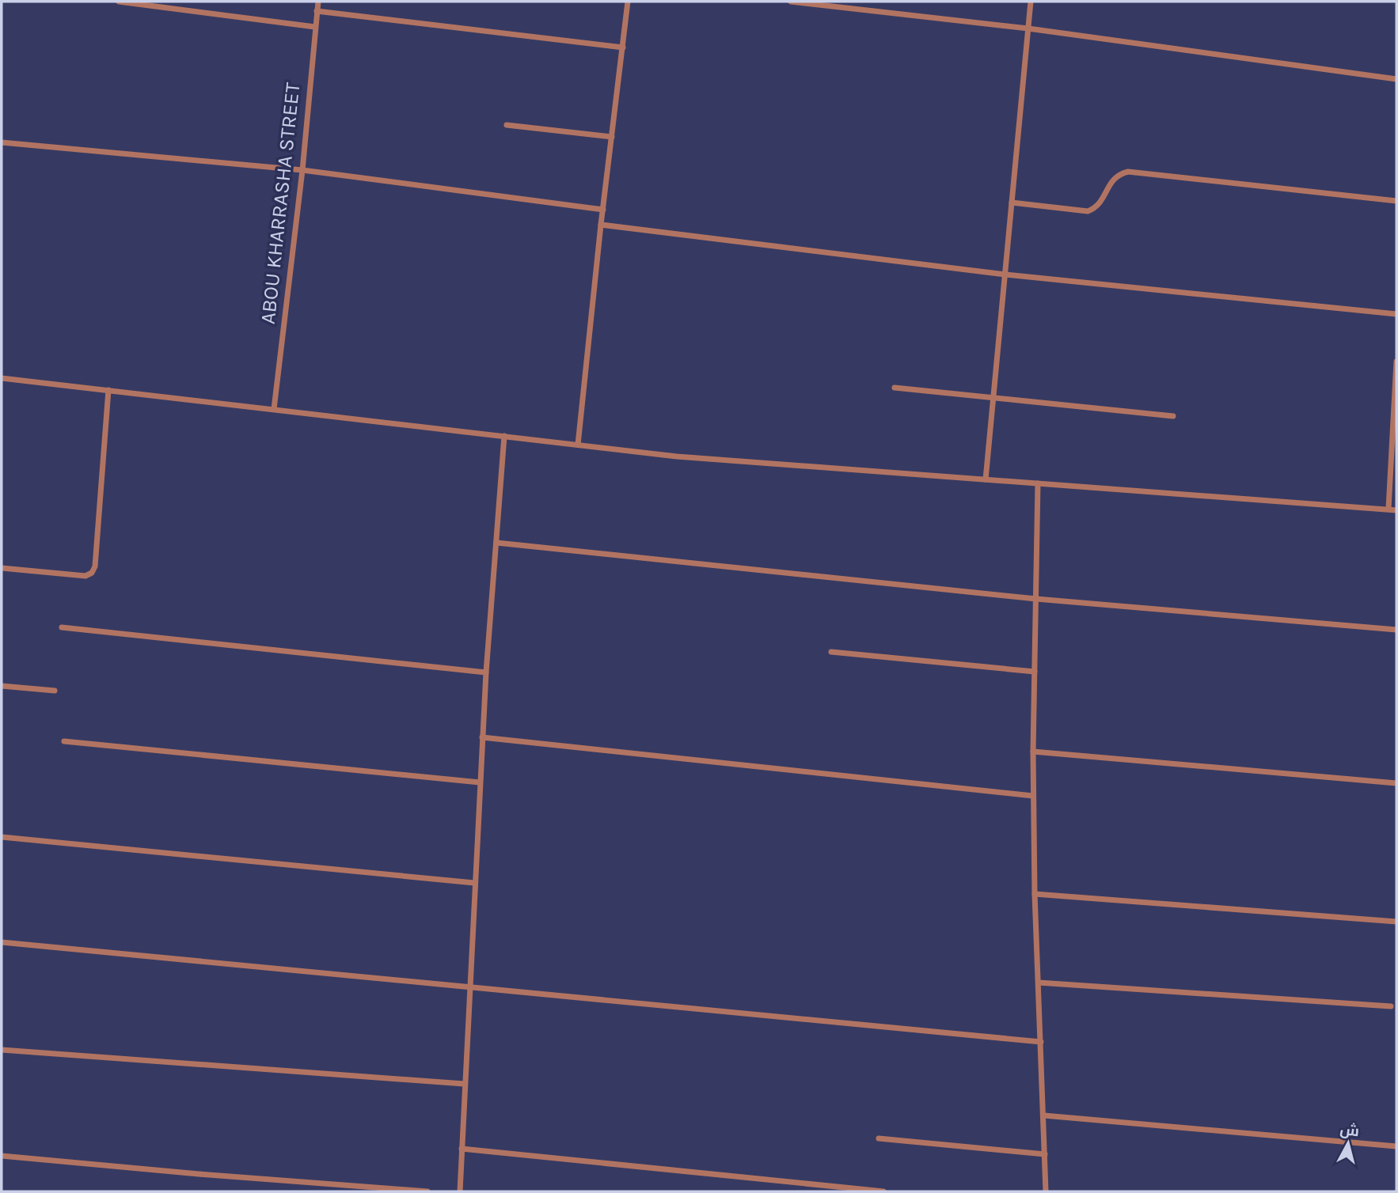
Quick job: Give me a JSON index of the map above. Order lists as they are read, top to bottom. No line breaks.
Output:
{"streets":{"street":["ABOU KHARRASHA STREET"]},"north":"top"}
